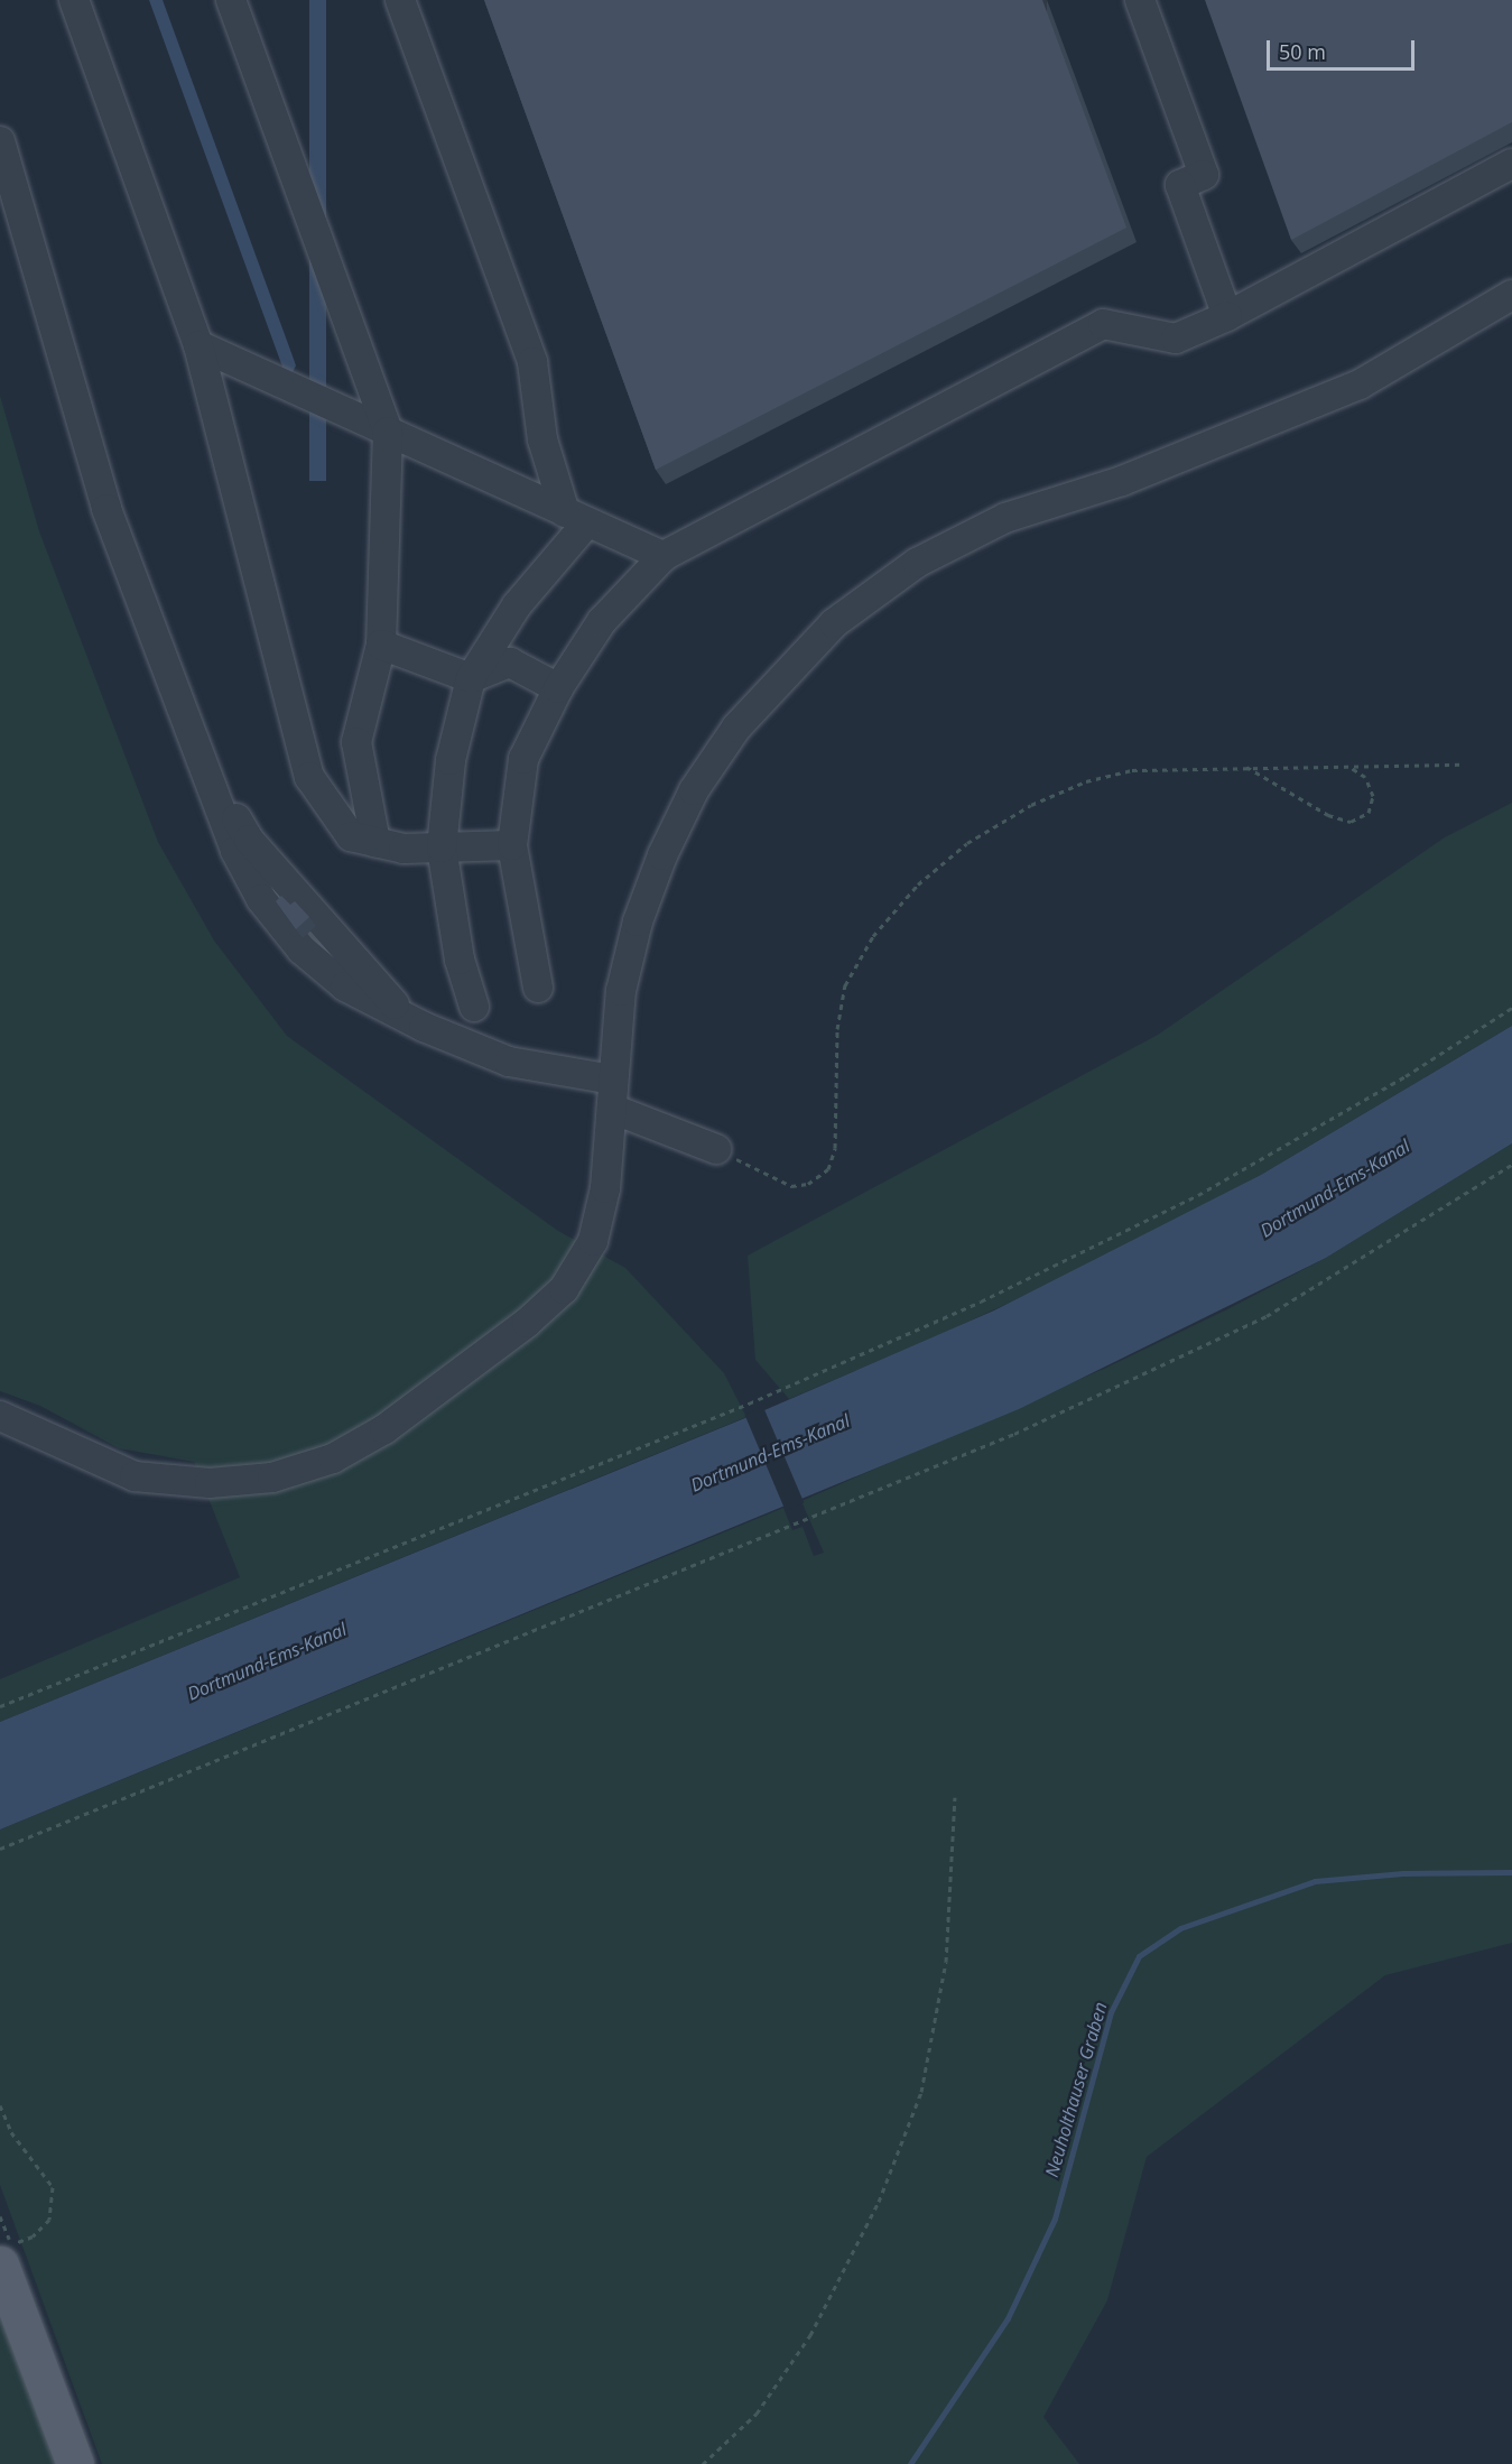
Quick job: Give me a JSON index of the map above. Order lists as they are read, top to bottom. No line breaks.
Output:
{"water":["Dortmund-Ems-Kanal","Neuholthauser Graben"],"scale_bar":"50 m"}
